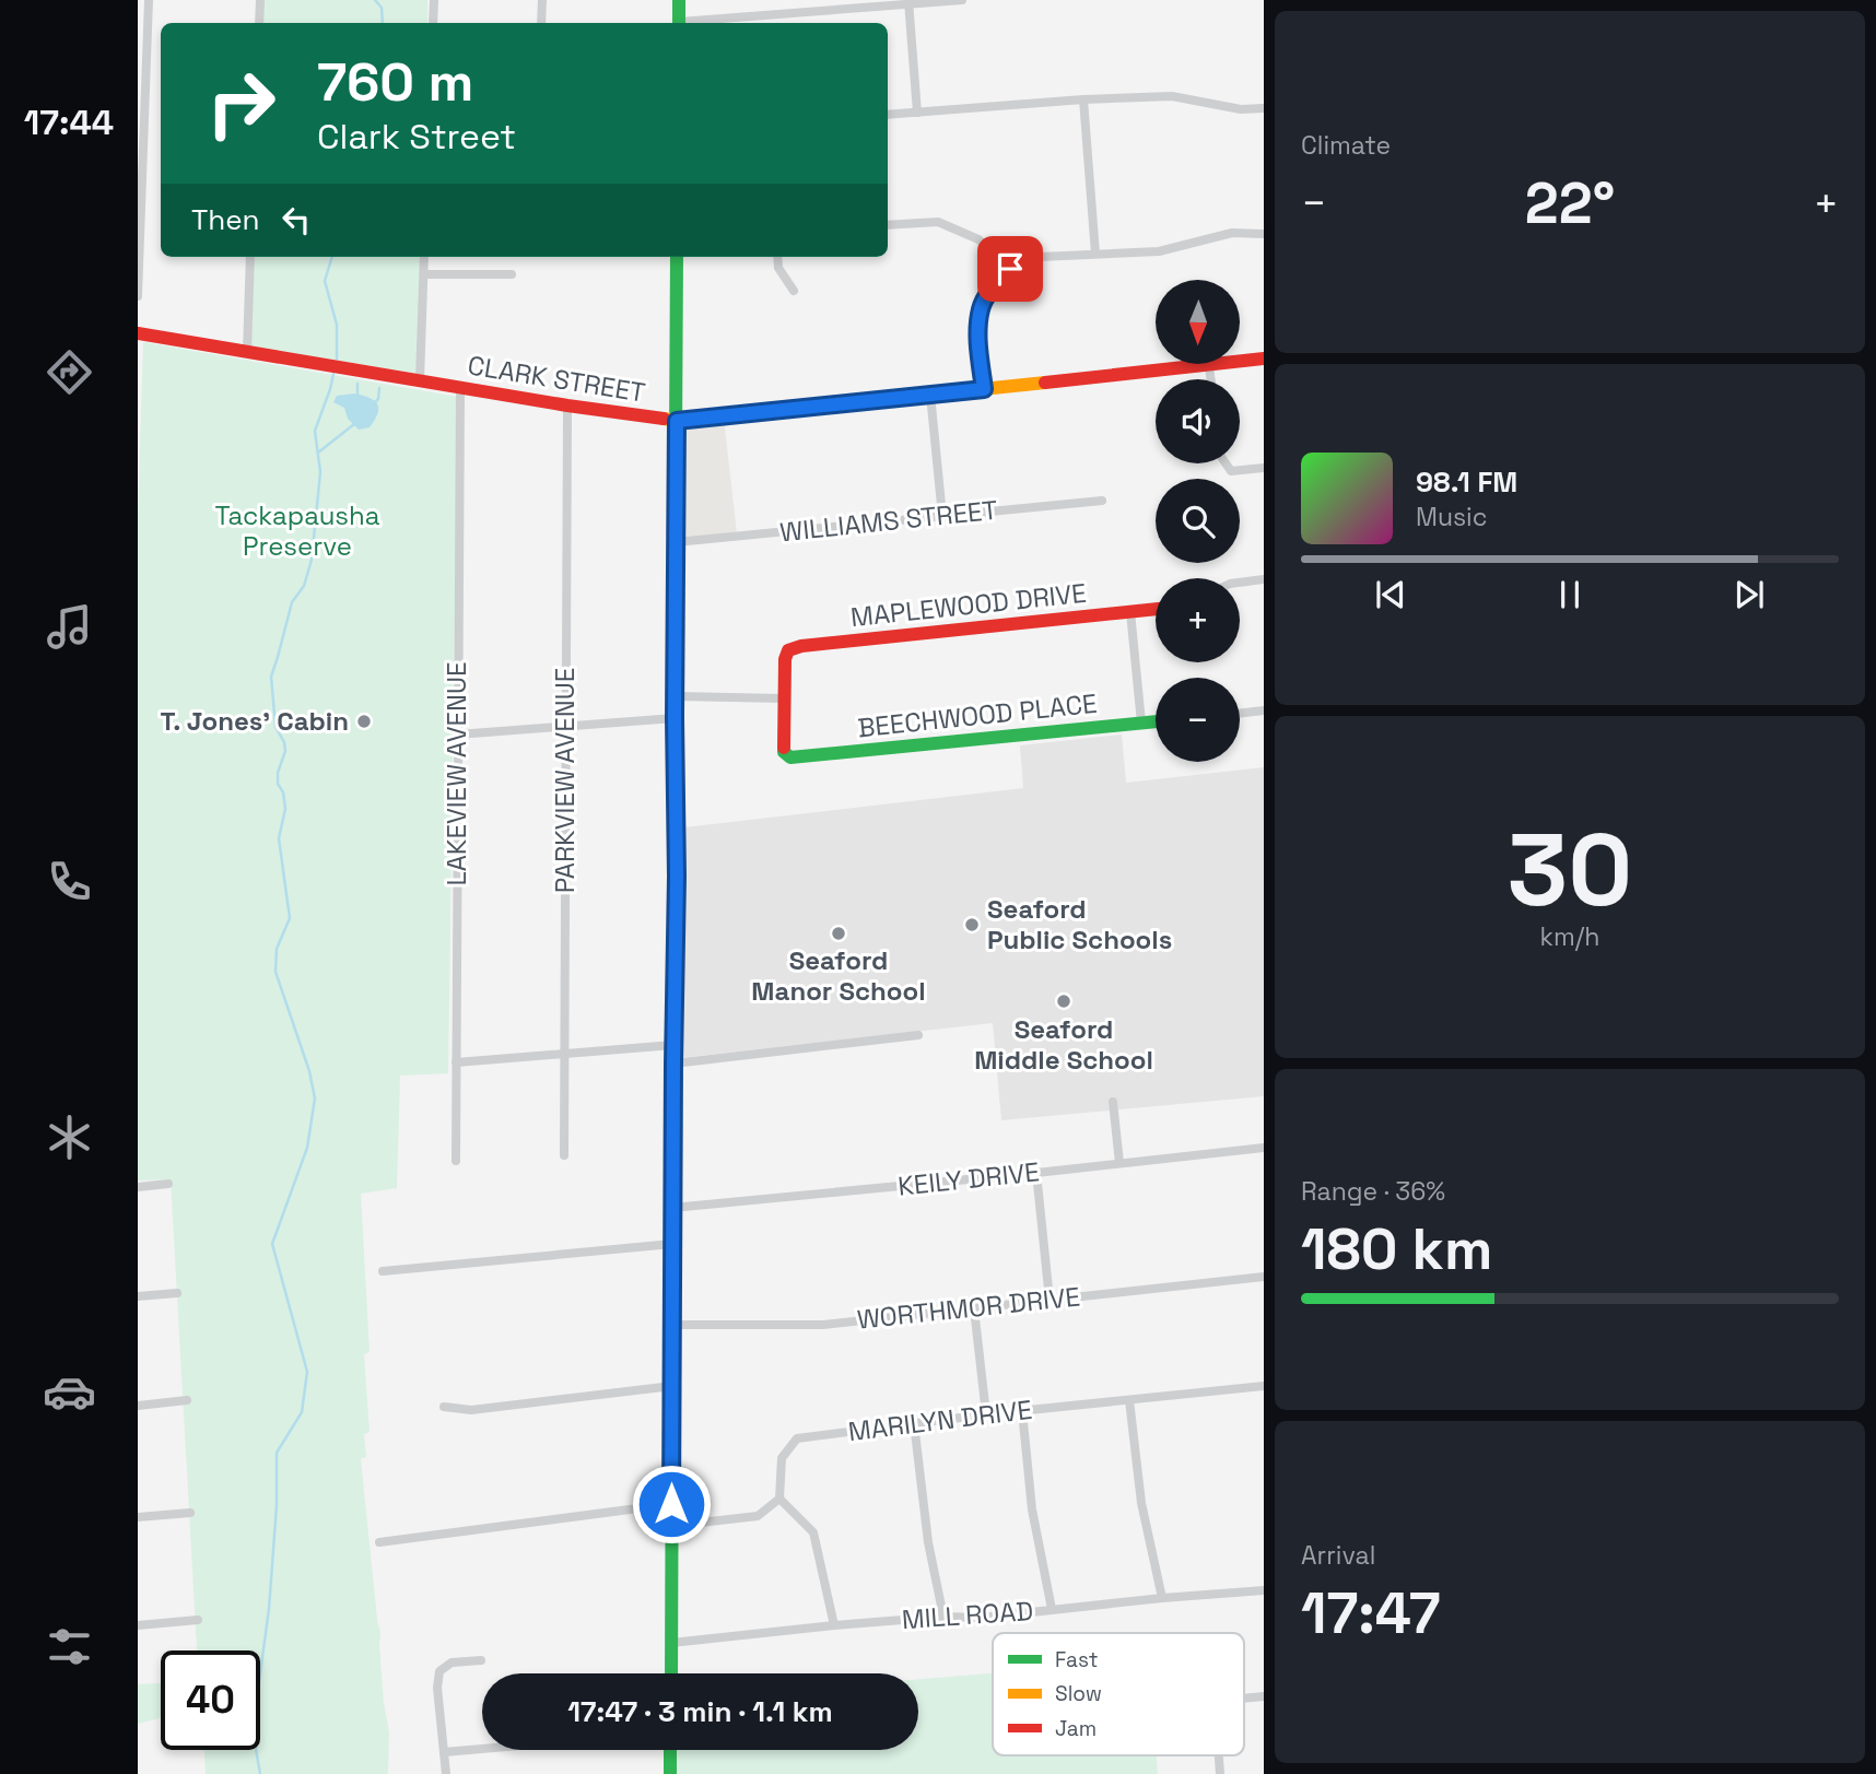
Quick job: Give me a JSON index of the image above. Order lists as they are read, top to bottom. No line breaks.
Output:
{"streets":{"street":["CLARK STREET","WILLIAMS STREET","MAPLEWOOD DRIVE","BEECHWOOD PLACE","LAKEVIEW AVENUE","PARKVIEW AVENUE","KEILY DRIVE","WORTHMOR DRIVE","MARILYN DRIVE","MILL ROAD"]},"crossings":[["CLARK STREET","LAKEVIEW AVENUE"],["CLARK STREET","PARKVIEW AVENUE"],["MAPLEWOOD DRIVE","BEECHWOOD PLACE"]],"parks":["Tackapausha Preserve"],"places":["T. Jones' Cabin","Seaford Public Schools","Seaford Manor School","Seaford Middle School"],"legend":["Fast","Slow","Jam"],"north":"bottom","page":{"tabs":"17:44","tile":["Climate",["30","km/h"],["Range · 36%","180 km"],["Arrival","17:47"]],"turn":["760 m","Clark Street"],"heat":["−","22°","+"],"then":"Then","map_buttons":["+","−"],"song":["98.1 FM","Music"],"limit":"40","trip":"17:47 · 3 min · 1.1 km"}}
